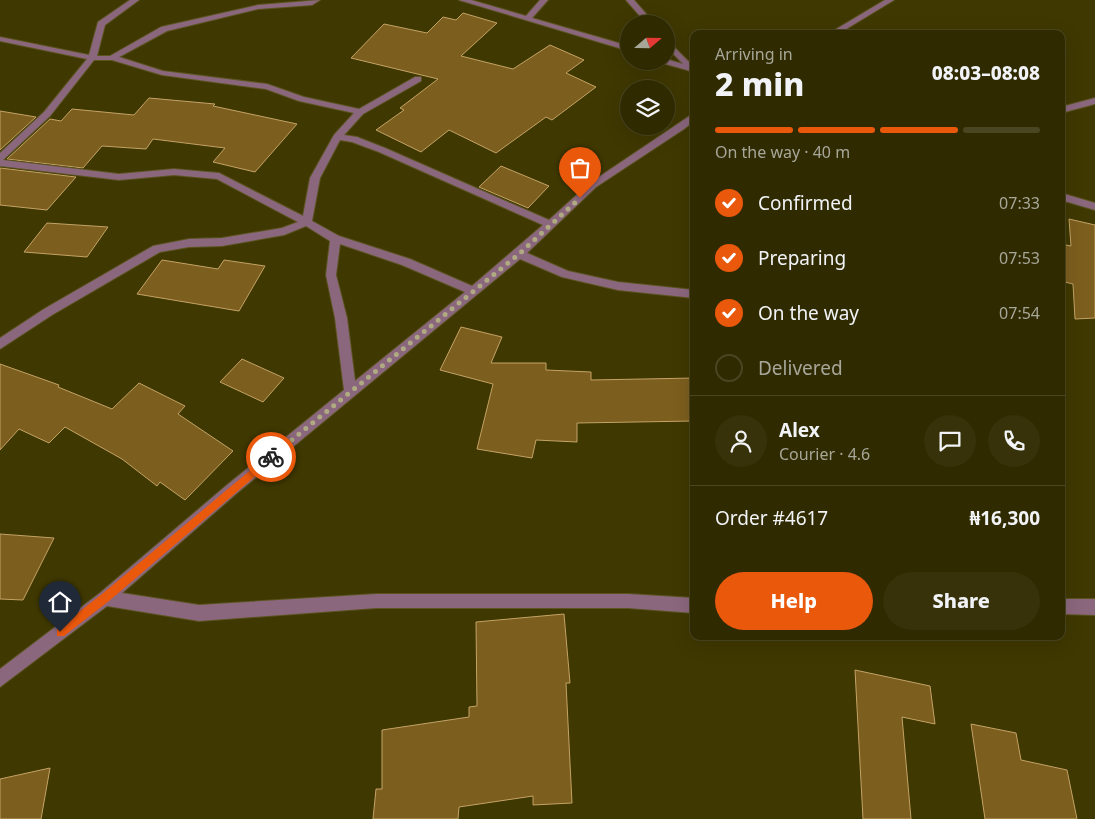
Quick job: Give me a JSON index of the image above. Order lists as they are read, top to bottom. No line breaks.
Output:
{"north":"right","page":{"heading":["2 min","Arriving in","08:03–08:08"],"panel":["Alex","Courier · 4.6","Order #4617","₦16,300"],"bar":"On the way · 40 m","list":[["Confirmed","07:33"],["Preparing","07:53"],["On the way","07:54"],"Delivered"],"buttons":["Help","Share"]}}
